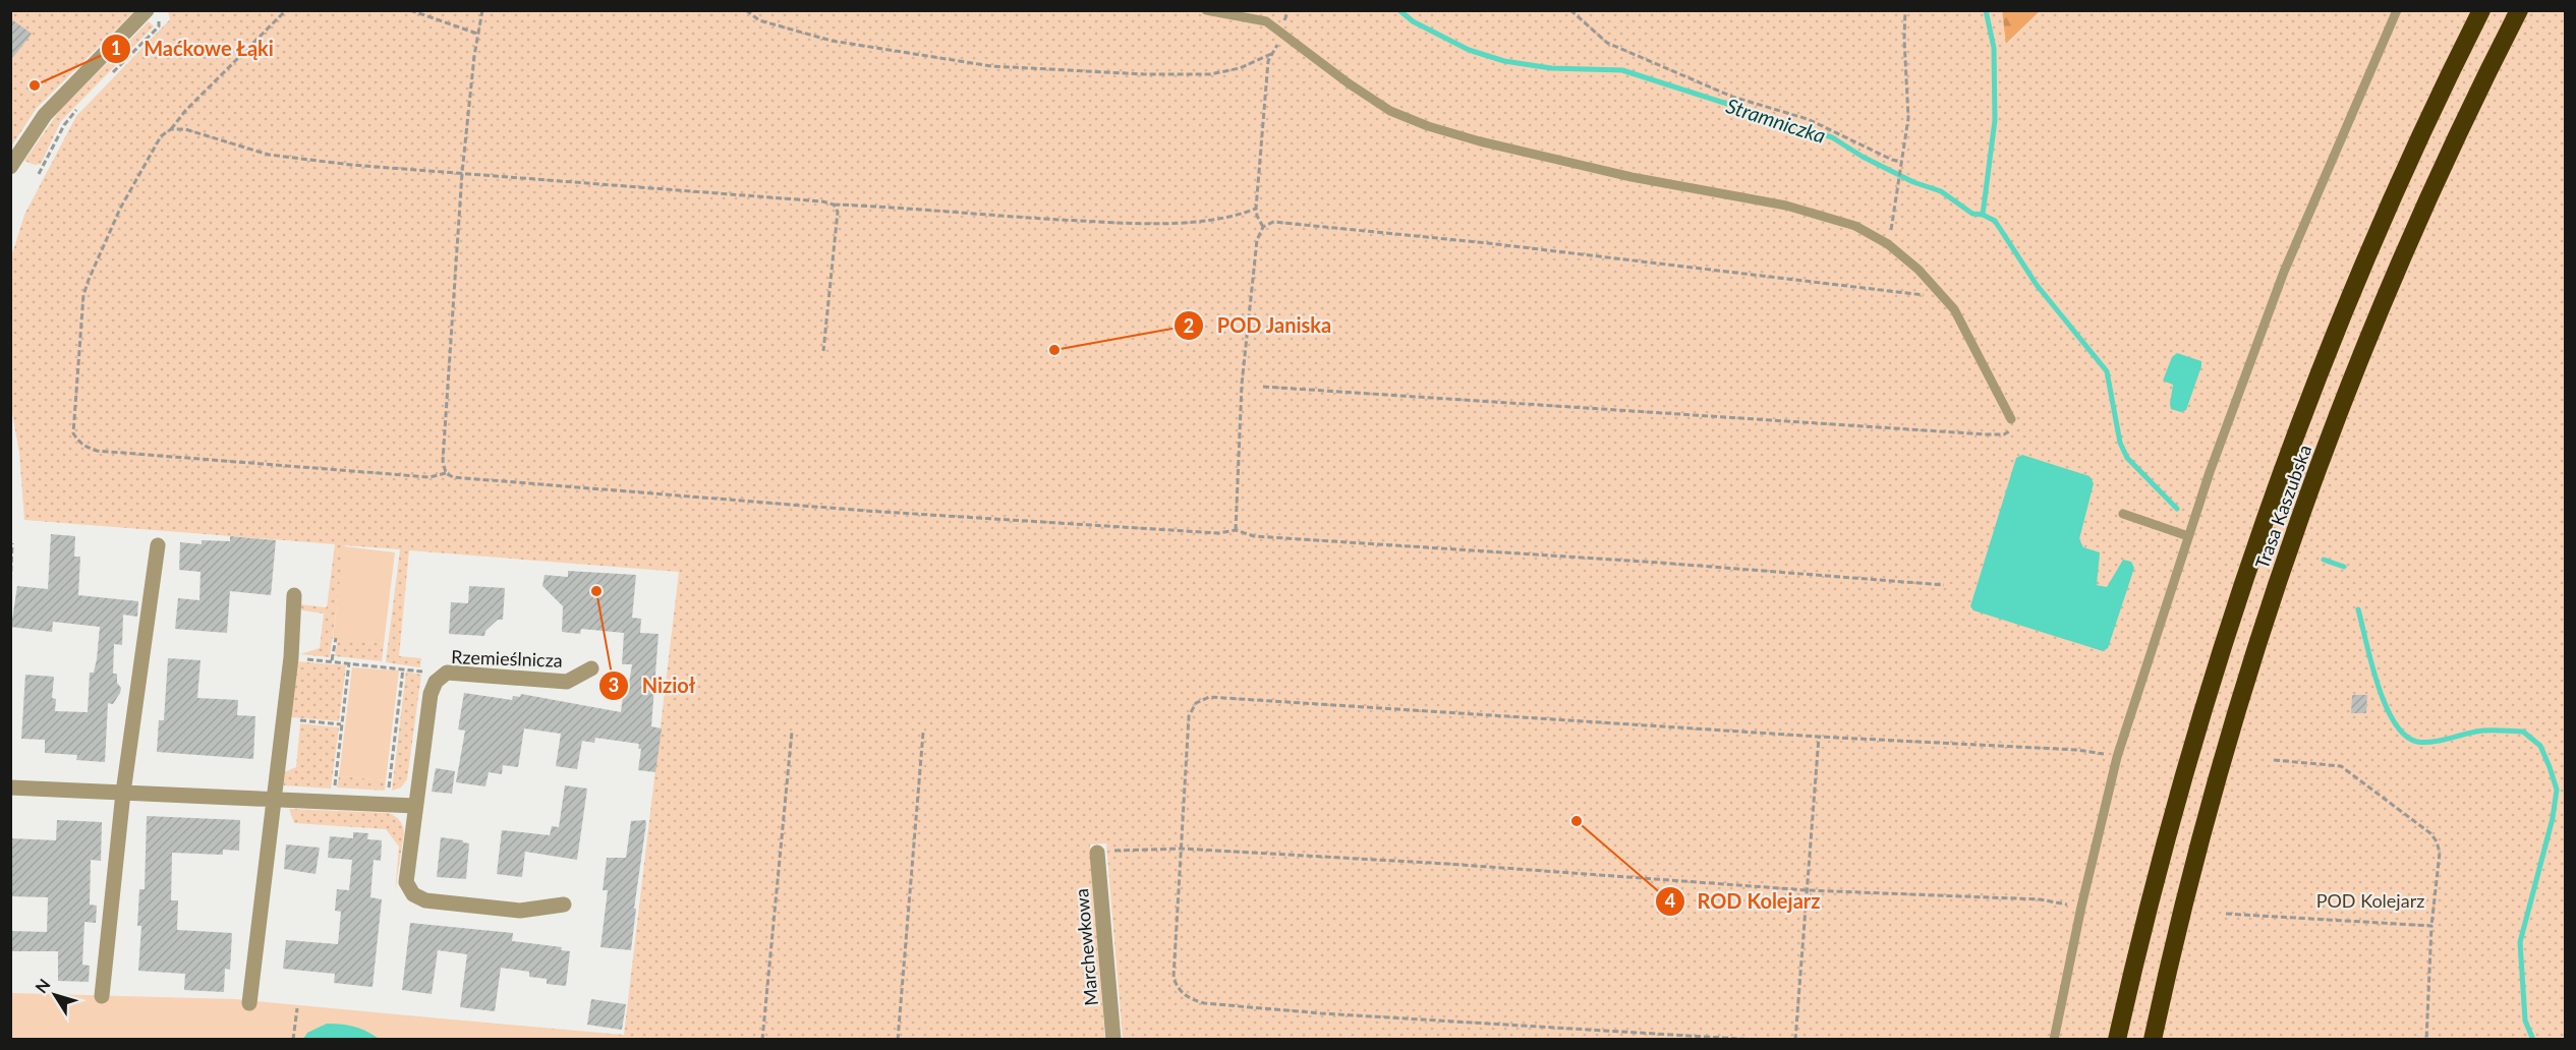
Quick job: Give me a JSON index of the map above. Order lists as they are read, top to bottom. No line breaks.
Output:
{"streets":{"highway":["Trasa Kaszubska"],"street":["Rzemieślnicza","Marchewkowa"]},"water":["Stramniczka"],"parks":["POD Kolejarz"],"places":["Maćkowe Łąki","POD Janiska","Nizioł","ROD Kolejarz"],"north":"top left"}
